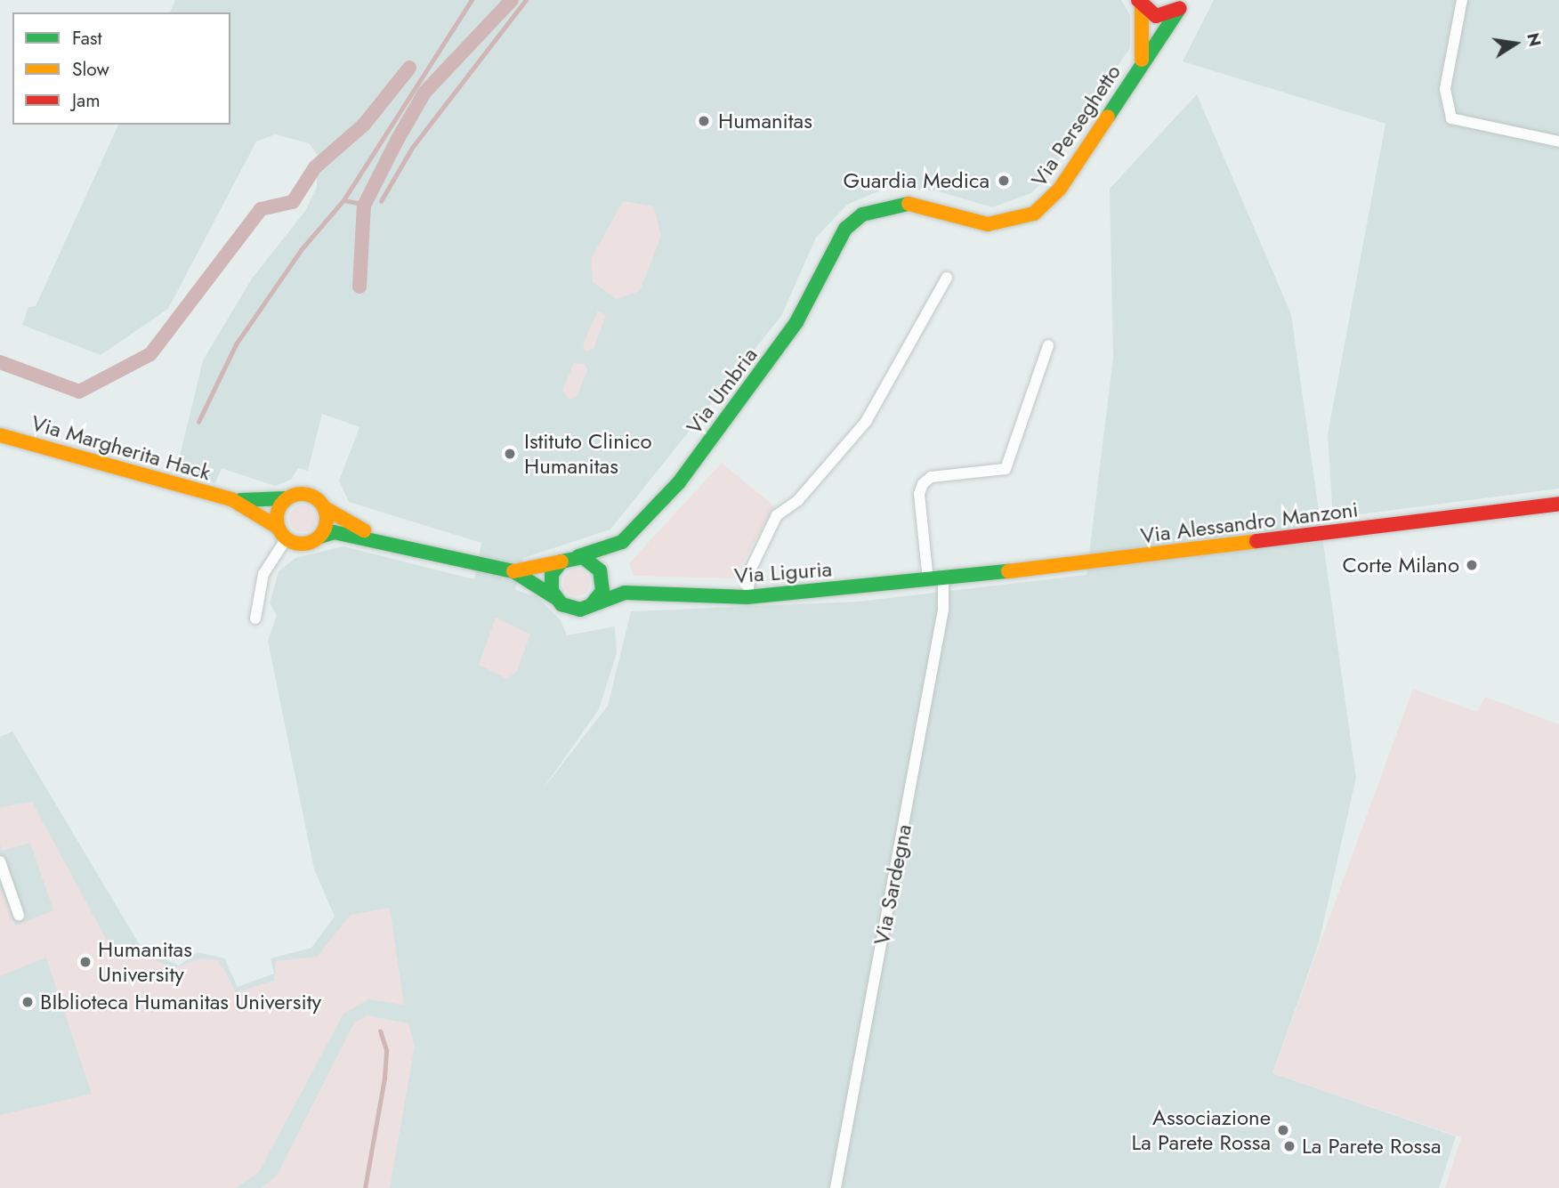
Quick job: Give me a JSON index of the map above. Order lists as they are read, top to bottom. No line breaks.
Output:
{"streets":{"street":["Via Perseghetto","Via Umbria","Via Margherita Hack","Via Alessandro Manzoni","Via Liguria","Via Sardegna"]},"crossings":[["Via Perseghetto","Via Umbria"],["Via Umbria","Via Liguria"],["Via Alessandro Manzoni","Via Liguria"],["Via Alessandro Manzoni","Via Sardegna"],["Via Liguria","Via Sardegna"]],"places":["Humanitas","Guardia Medica","Istituto Clinico Humanitas","Corte Milano","Humanitas University","BIblioteca Humanitas University","Associazione La Parete Rossa","La Parete Rossa"],"legend":["Fast","Slow","Jam"],"north":"right"}
